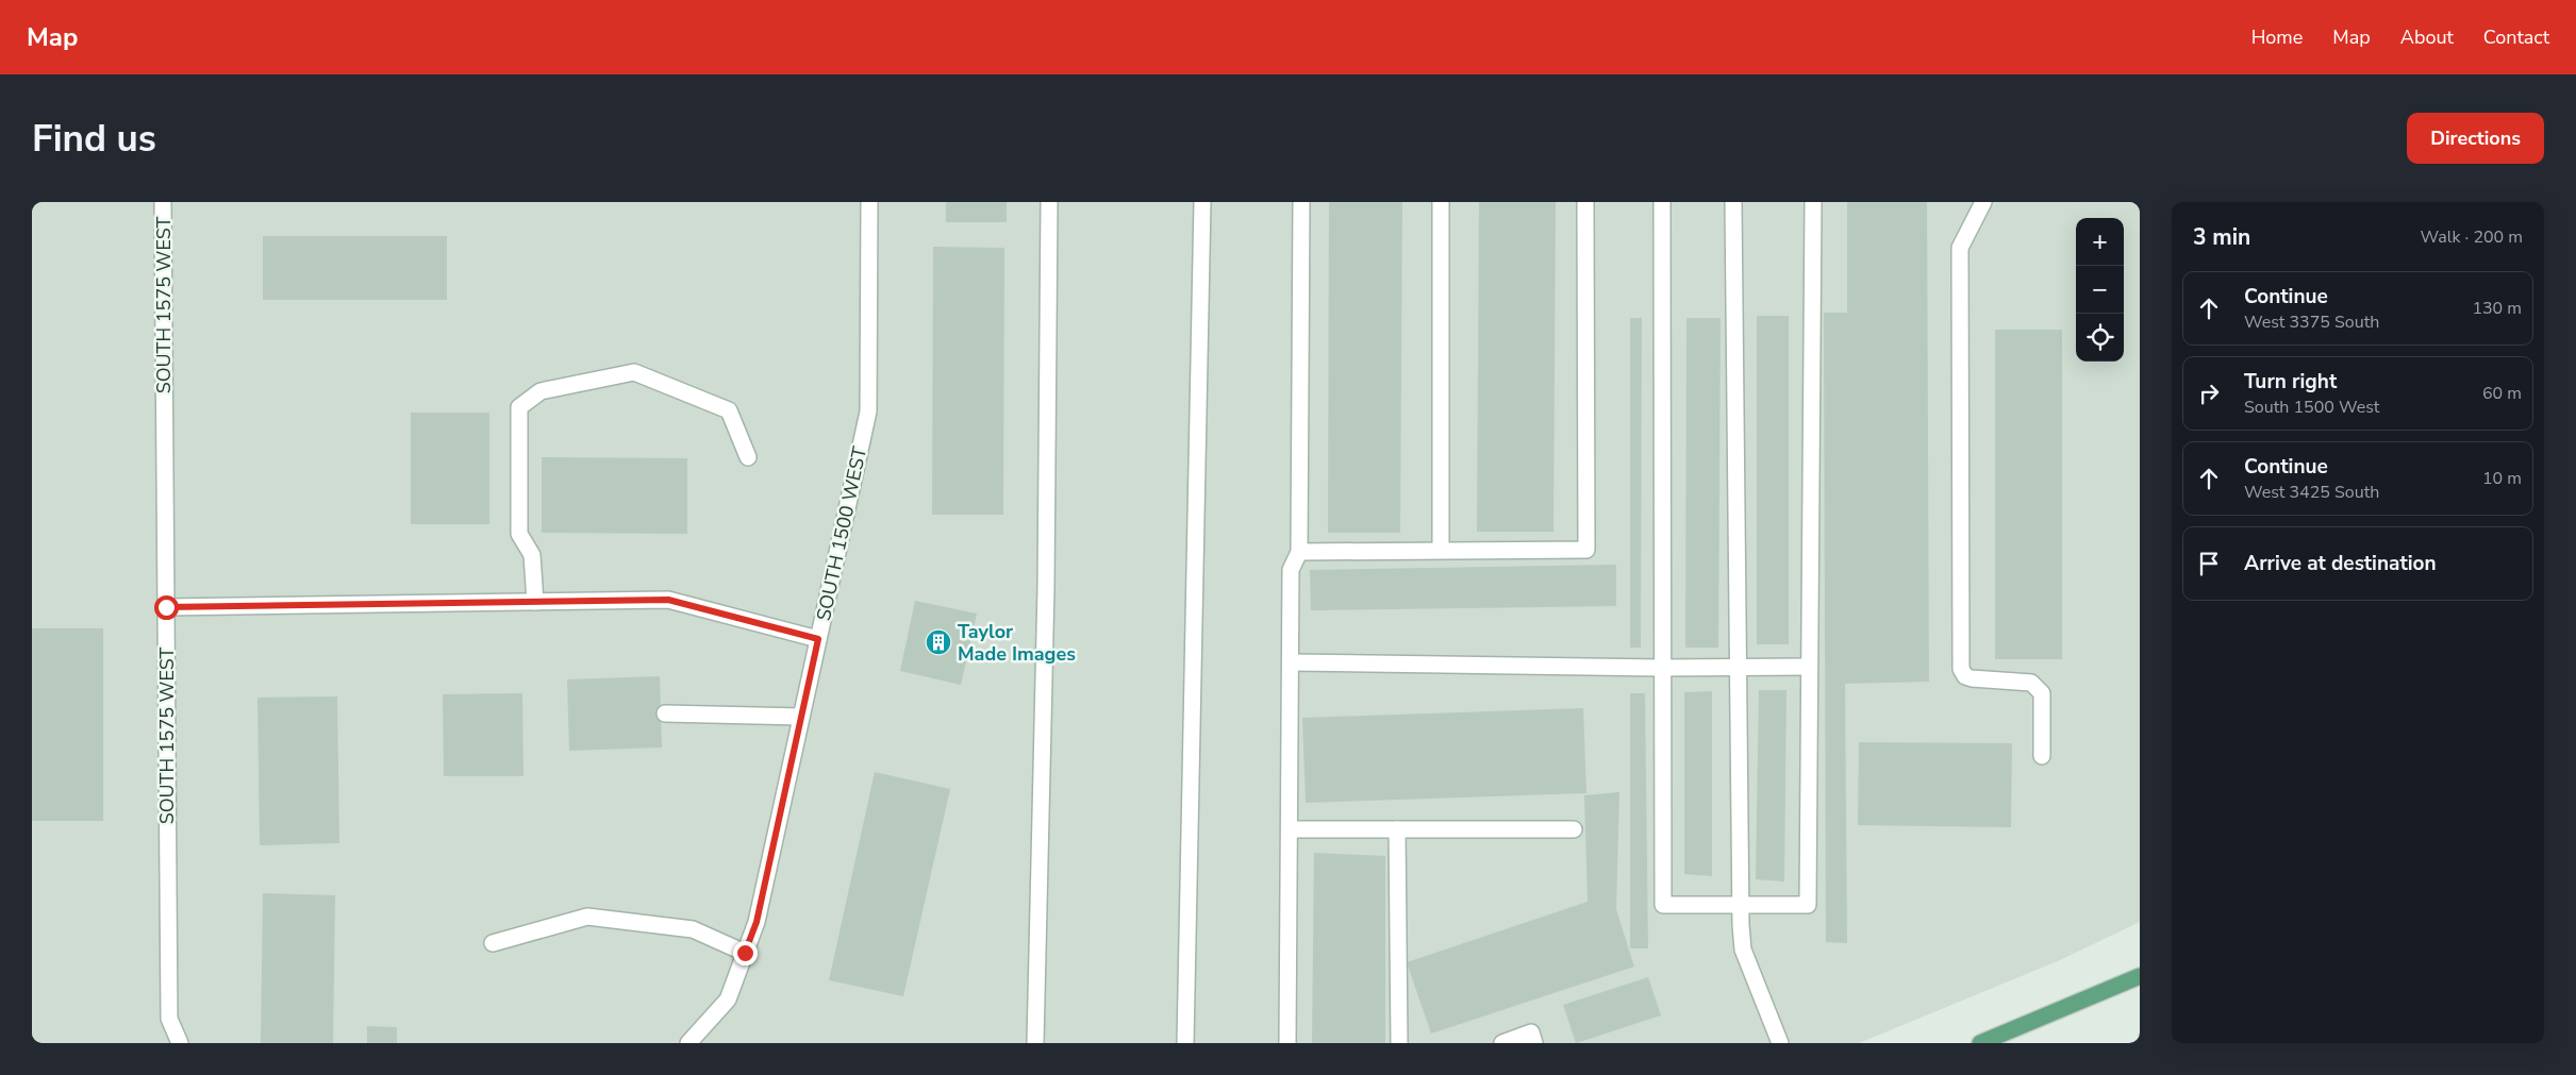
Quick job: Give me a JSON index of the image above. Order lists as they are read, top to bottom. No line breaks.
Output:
{"streets":{"street":["SOUTH 1575 WEST","SOUTH 1500 WEST"]},"places":{"building":["Taylor Made Images"]},"page":{"header":"Map","nav":["Home","Map","About","Contact"],"buttons":"Directions","title":"Find us","heading":["3 min","Walk · 200 m"],"map_buttons":["+","−"],"list":[["Continue","West 3375 South","130 m"],["Turn right","South 1500 West","60 m"],["Continue","West 3425 South","10 m"],"Arrive at destination"]}}
